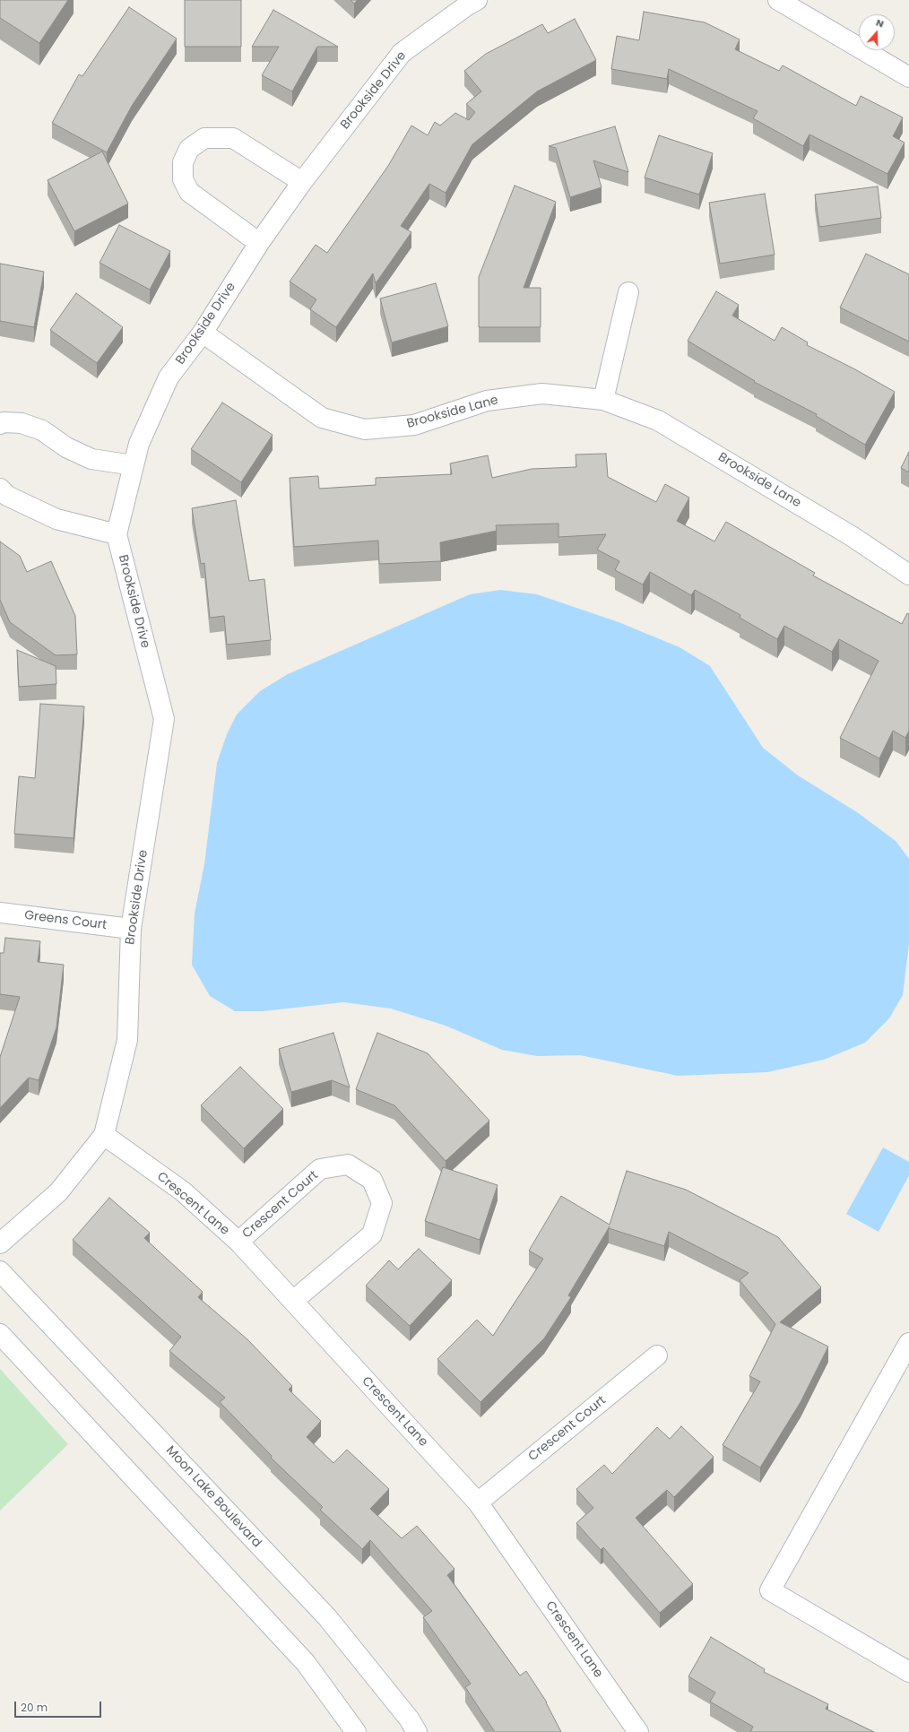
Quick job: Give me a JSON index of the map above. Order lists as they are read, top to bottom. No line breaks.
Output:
{"streets":{"street":["Brookside Drive","Brookside Lane","Greens Court","Crescent Lane","Crescent Court","Moon Lake Boulevard"]},"crossings":[["Brookside Drive","Brookside Lane"],["Brookside Drive","Greens Court"],["Brookside Drive","Crescent Lane"],["Crescent Lane","Crescent Court"]],"scale_bar":"20 m","north":"top"}
